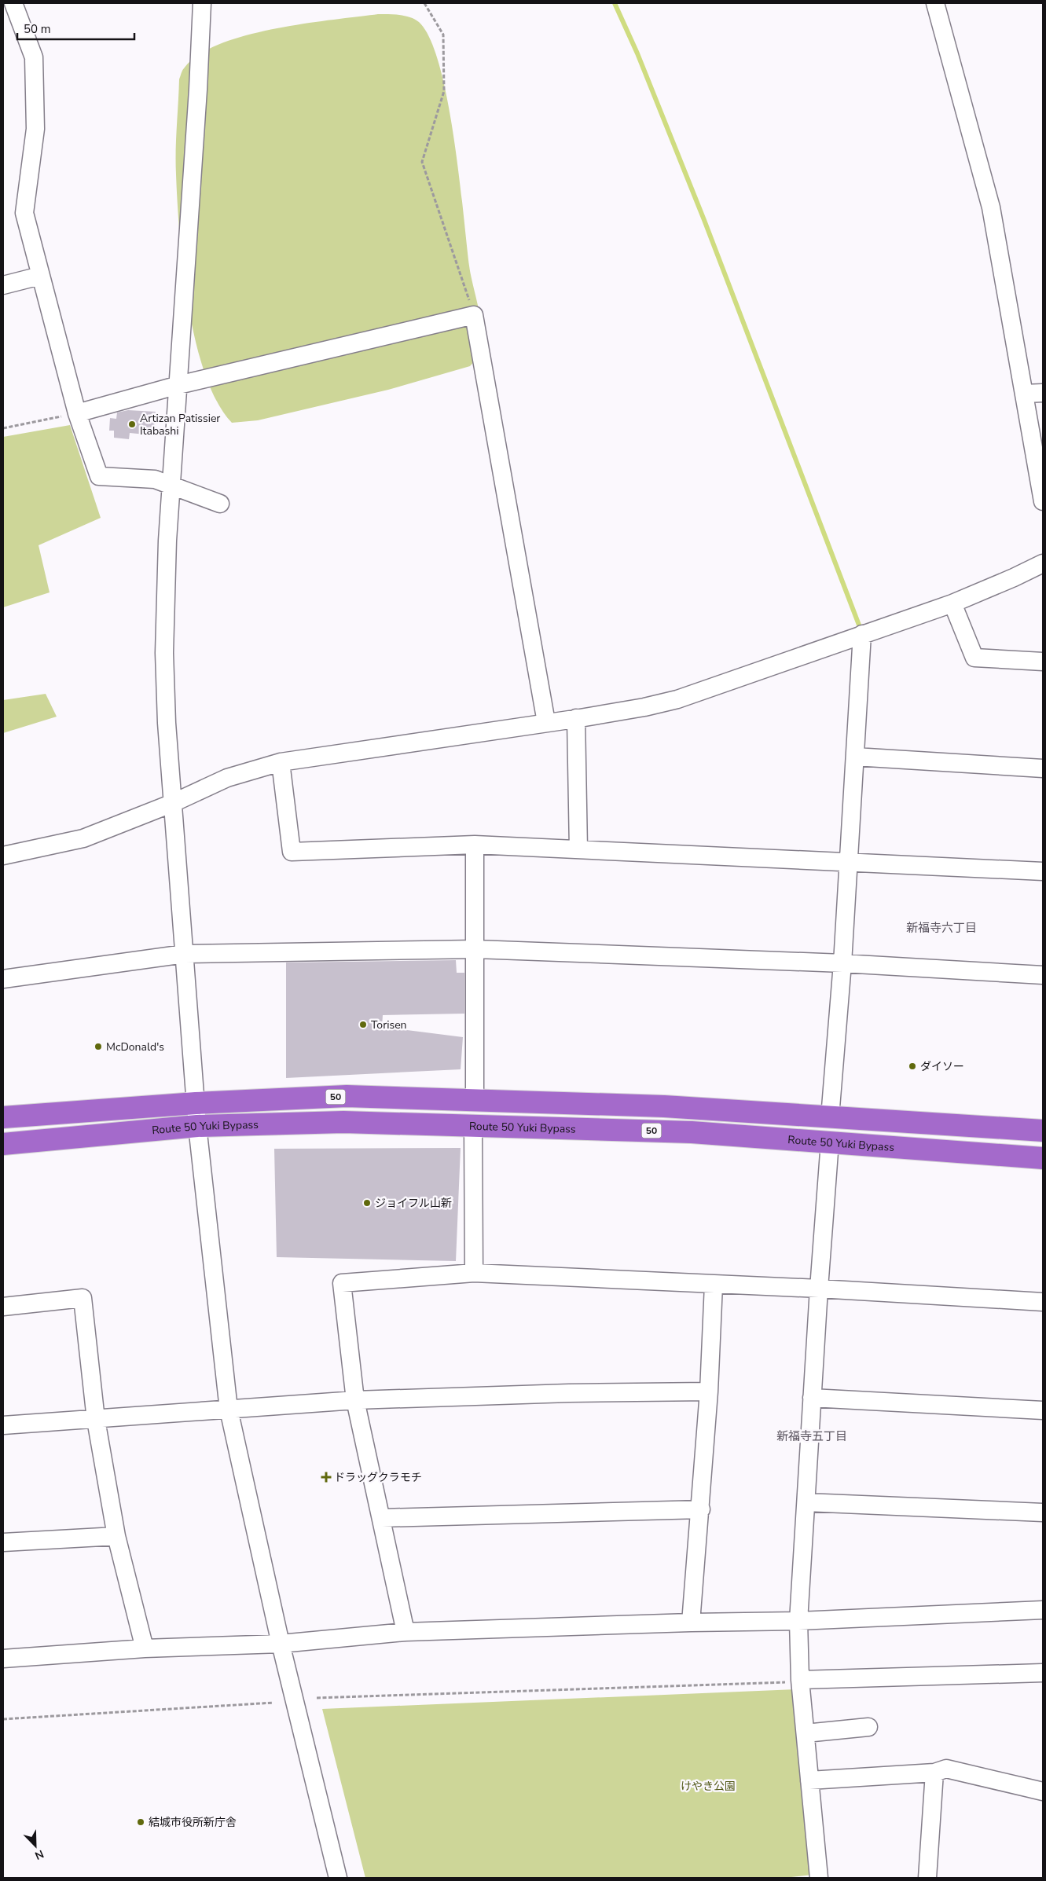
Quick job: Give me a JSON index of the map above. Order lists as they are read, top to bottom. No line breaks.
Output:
{"streets":{"highway":["50","Route 50 Yuki Bypass"]},"districts":["新福寺六丁目","新福寺五丁目"],"parks":["けやき公園"],"places":{"other":["Artizan Patissier Itabashi","Torisen","McDonald's","ダイソー","ジョイフル山新","結城市役所新庁舎"],"health":["ドラッグクラモチ"]},"scale_bar":"50 m","north":"bottom right"}
